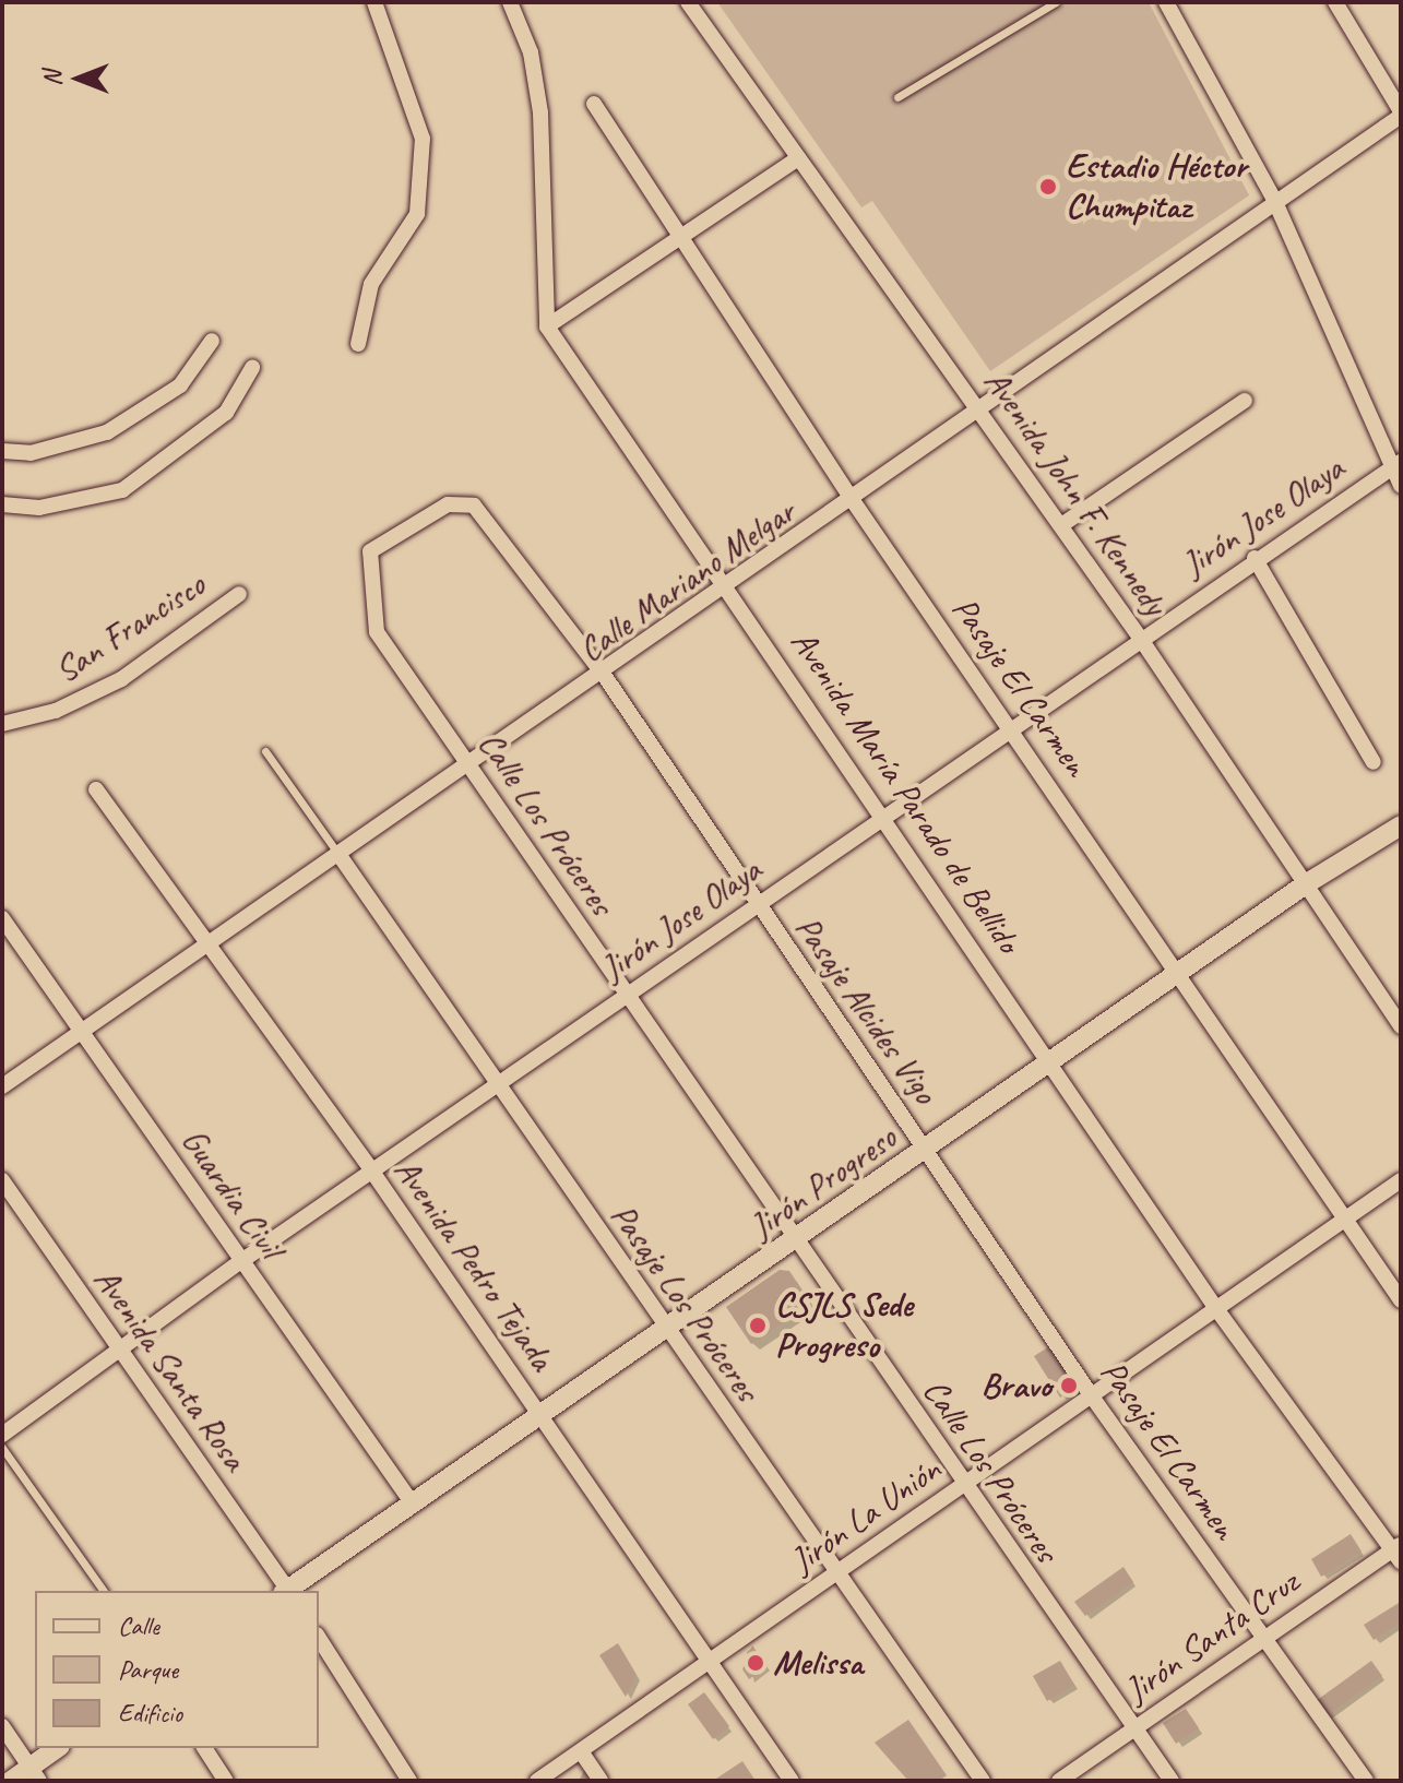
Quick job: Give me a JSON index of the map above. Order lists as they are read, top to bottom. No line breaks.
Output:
{"streets":{"street":["Avenida John F. Kennedy","Jirón Jose Olaya","Calle Mariano Melgar","San Francisco","Pasaje El Carmen","Avenida María Parado de Bellido","Calle Los Próceres","Pasaje Alcides Vigo","Jirón Progreso","Guardia Civil","Avenida Pedro Tejada","Pasaje Los Próceres","Avenida Santa Rosa","Jirón La Unión","Jirón Santa Cruz"]},"crossings":[["Avenida John F. Kennedy","Jirón Jose Olaya"],["Avenida John F. Kennedy","Calle Mariano Melgar"],["Avenida John F. Kennedy","Jirón Progreso"],["Jirón Jose Olaya","Pasaje El Carmen"],["Jirón Jose Olaya","Avenida María Parado de Bellido"],["Jirón Jose Olaya","Calle Los Próceres"],["Jirón Jose Olaya","Pasaje Alcides Vigo"],["Jirón Jose Olaya","Guardia Civil"],["Jirón Jose Olaya","Avenida Pedro Tejada"],["Jirón Jose Olaya","Pasaje Los Próceres"],["Jirón Jose Olaya","Avenida Santa Rosa"],["Calle Mariano Melgar","Pasaje El Carmen"],["Calle Mariano Melgar","Avenida María Parado de Bellido"],["Calle Mariano Melgar","Calle Los Próceres"],["Calle Mariano Melgar","Pasaje Alcides Vigo"],["Calle Mariano Melgar","Guardia Civil"],["Calle Mariano Melgar","Avenida Pedro Tejada"],["Calle Mariano Melgar","Pasaje Los Próceres"],["Pasaje El Carmen","Pasaje Alcides Vigo"],["Pasaje El Carmen","Jirón Progreso"],["Pasaje El Carmen","Jirón La Unión"],["Pasaje El Carmen","Jirón Santa Cruz"],["Avenida María Parado de Bellido","Jirón Progreso"],["Avenida María Parado de Bellido","Jirón La Unión"],["Avenida María Parado de Bellido","Jirón Santa Cruz"],["Calle Los Próceres","Pasaje Alcides Vigo"],["Calle Los Próceres","Jirón Progreso"],["Calle Los Próceres","Jirón La Unión"],["Calle Los Próceres","Jirón Santa Cruz"],["Pasaje Alcides Vigo","Jirón Progreso"],["Jirón Progreso","Guardia Civil"],["Jirón Progreso","Avenida Pedro Tejada"],["Jirón Progreso","Pasaje Los Próceres"],["Avenida Pedro Tejada","Jirón La Unión"],["Pasaje Los Próceres","Jirón La Unión"]],"places":["Estadio Héctor Chumpitaz","CSJLS Sede Progreso","Bravo","Melissa"],"legend":["Calle","Parque","Edificio"],"north":"left"}
